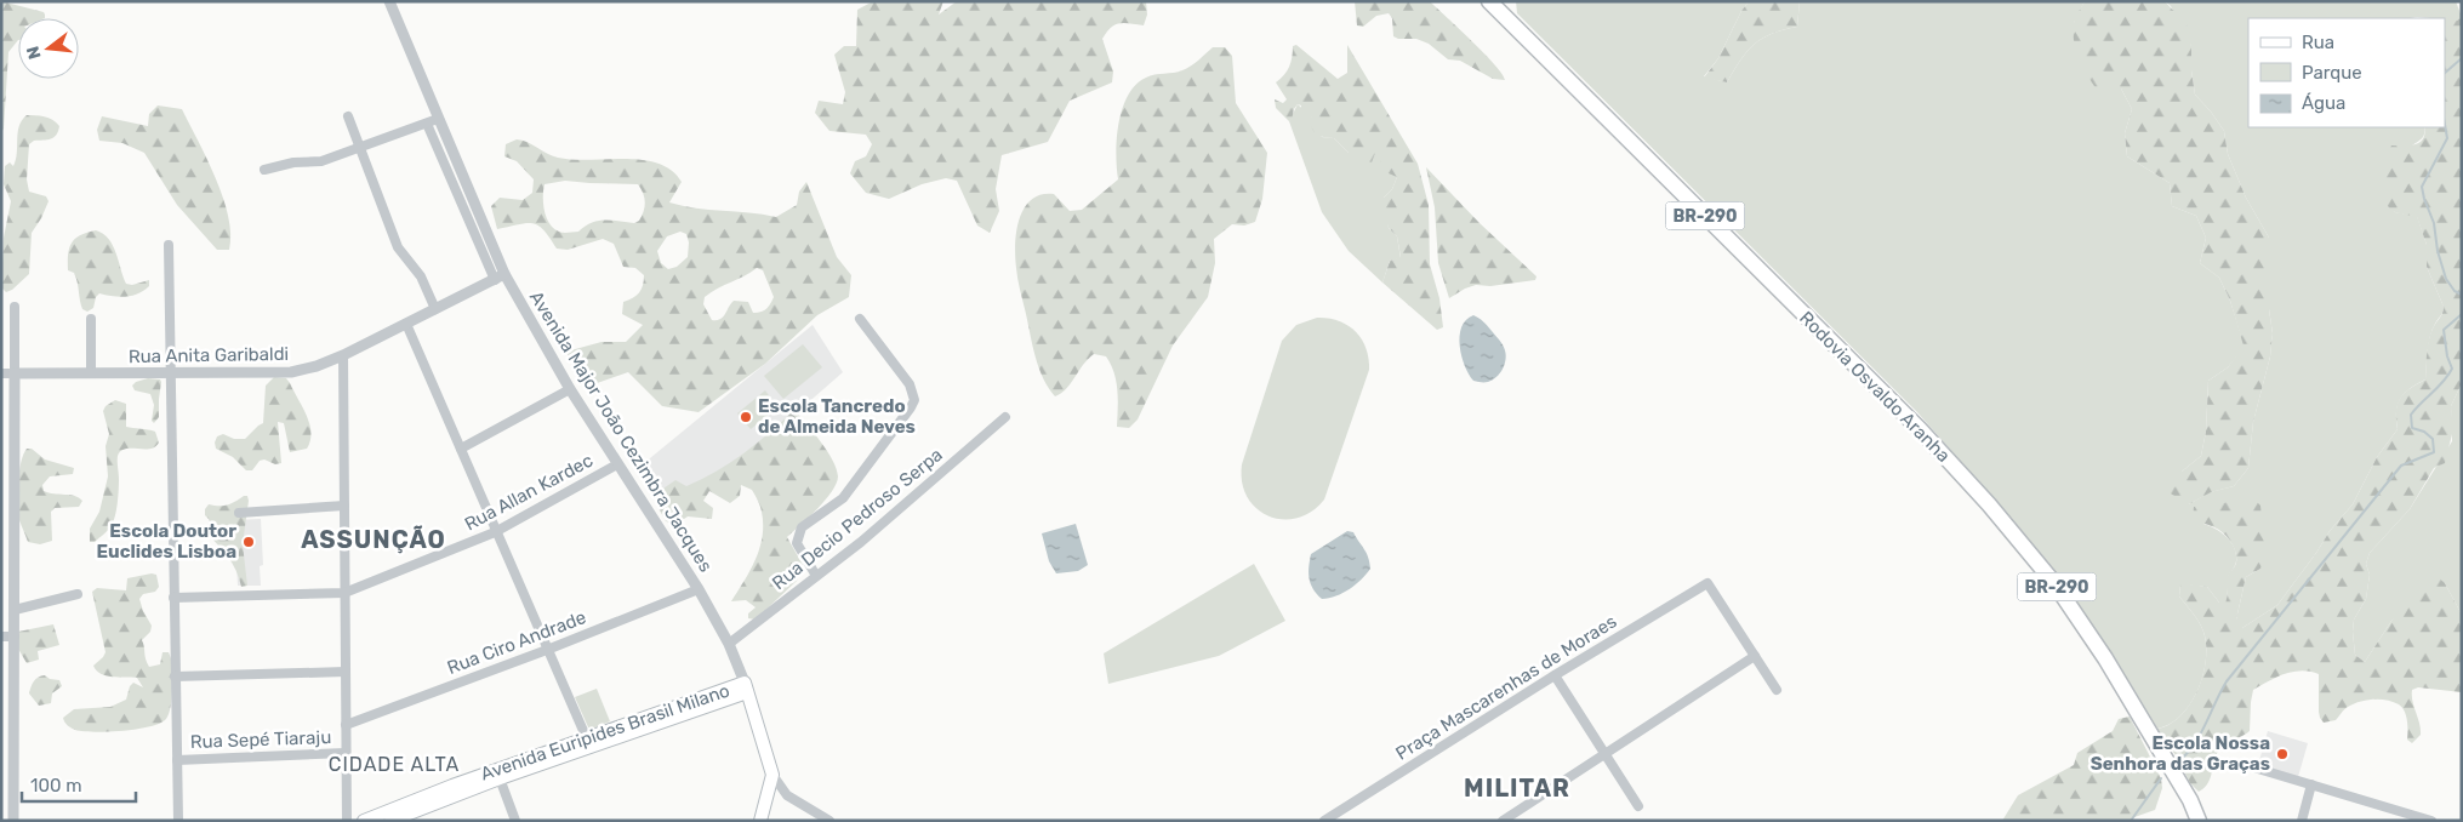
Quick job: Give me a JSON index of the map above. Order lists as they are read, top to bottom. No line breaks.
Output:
{"streets":{"highway":["BR-290","Rodovia Osvaldo Aranha"],"main road":["Avenida Euripides Brasil Milano"],"street":["Rua Anita Garibaldi","Avenida Major João Cezimbra Jacques","Rua Allan Kardec","Rua Decio Pedroso Serpa","Rua Ciro Andrade","Praça Mascarenhas de Moraes","Rua Sepé Tiaraju"]},"crossings":[["Rua Anita Garibaldi","Avenida Major João Cezimbra Jacques"],["Avenida Major João Cezimbra Jacques","Rua Allan Kardec"],["Avenida Major João Cezimbra Jacques","Rua Decio Pedroso Serpa"],["Avenida Major João Cezimbra Jacques","Rua Ciro Andrade"],["Avenida Major João Cezimbra Jacques","Avenida Euripides Brasil Milano"]],"districts":["ASSUNÇÃO","CIDADE ALTA","MILITAR"],"places":["Escola Tancredo de Almeida Neves","Escola Doutor Euclides Lisboa","Escola Nossa Senhora das Graças"],"legend":["Rua","Parque","Água"],"scale_bar":"100 m","north":"left"}
